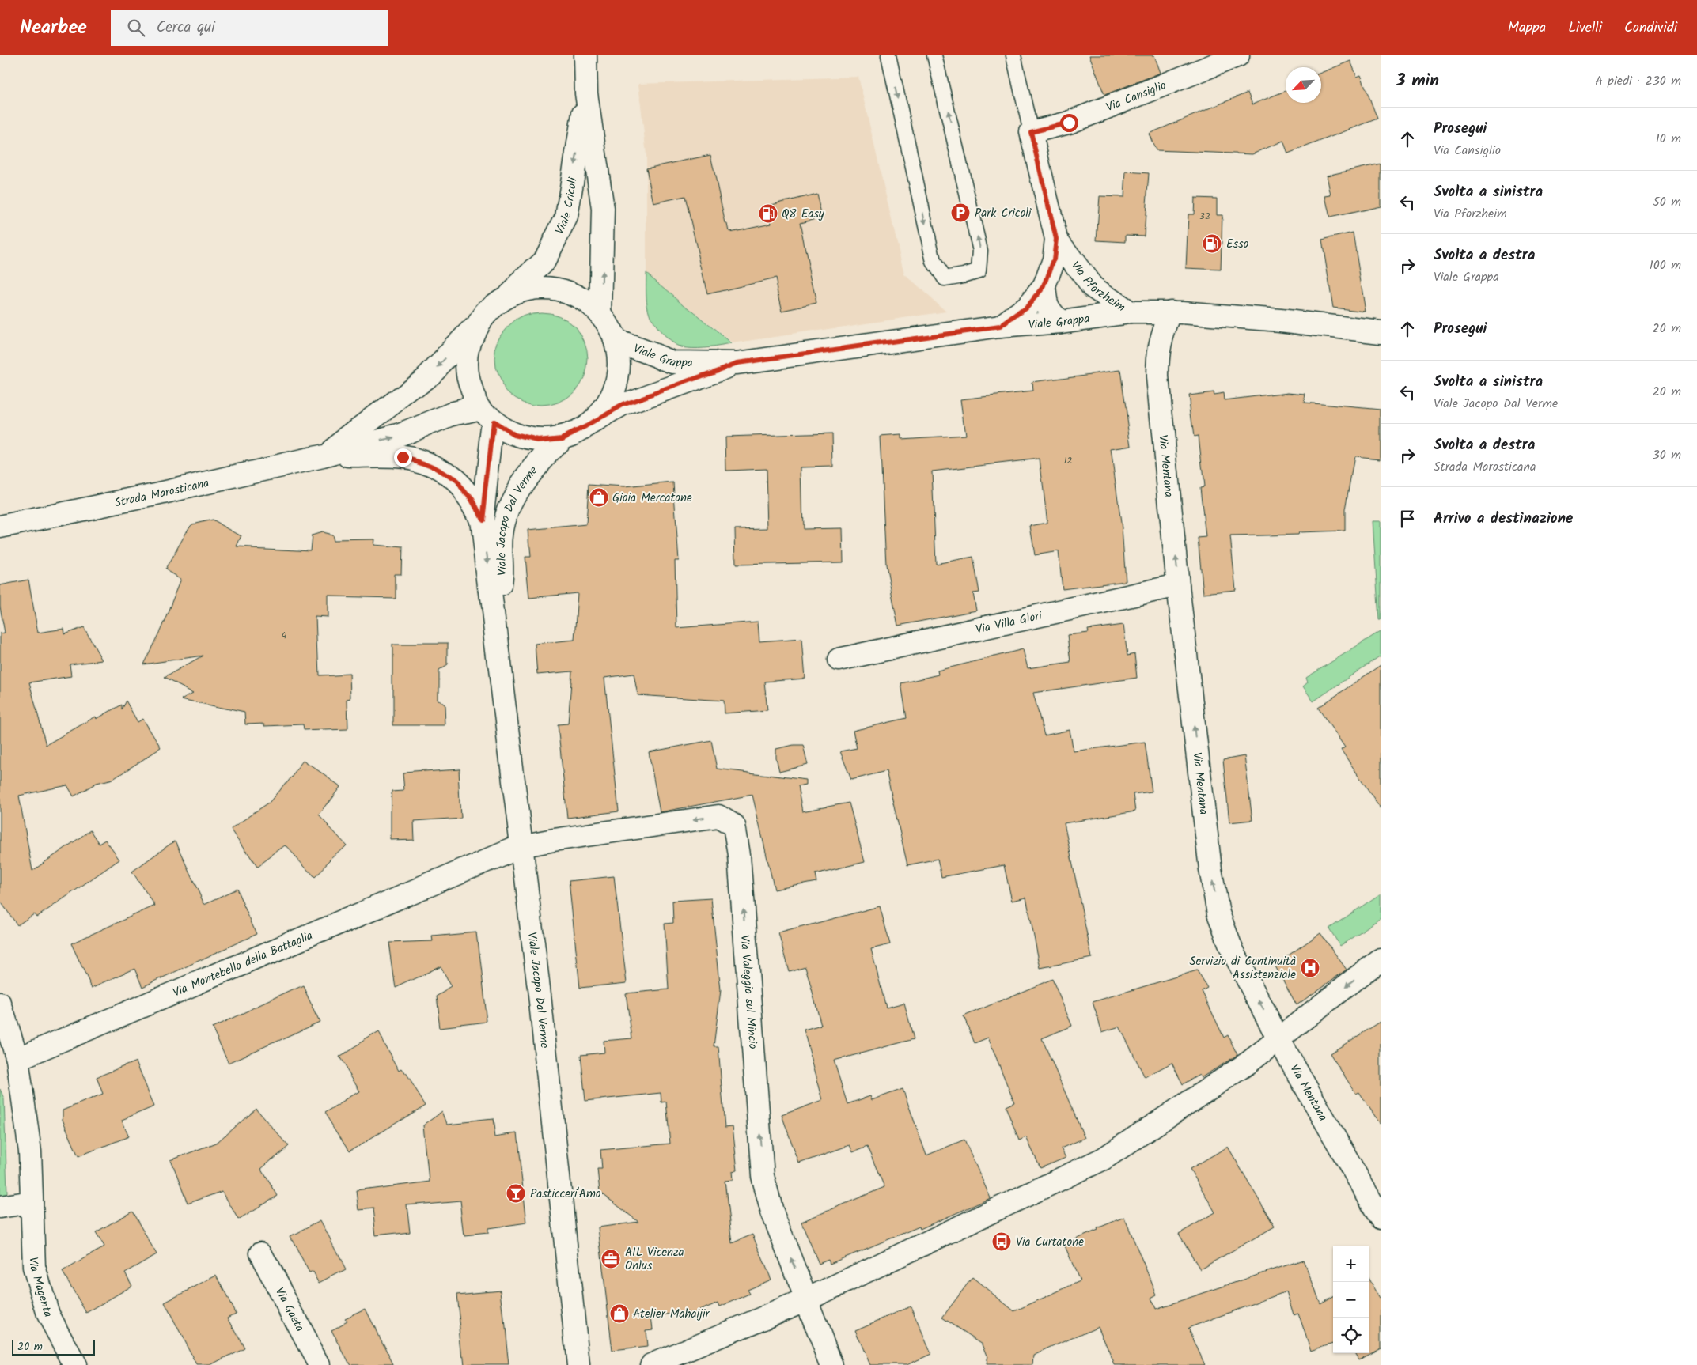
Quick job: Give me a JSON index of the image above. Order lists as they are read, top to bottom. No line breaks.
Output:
{"streets":{"street":["Via Cansiglio","Viale Cricoli","Via Pforzheim","Viale Grappa","Via Mentana","Strada Marosticana","Viale Jacopo Dal Verme","Via Villa Glori","Via Montebello della Battaglia","Via Valeggio sul Mincio","Via Magenta","Via Gaeta"]},"crossings":[["Via Cansiglio","Via Pforzheim"],["Via Pforzheim","Viale Grappa"],["Viale Grappa","Via Mentana"],["Via Mentana","Via Villa Glori"],["Strada Marosticana","Viale Jacopo Dal Verme"],["Viale Jacopo Dal Verme","Via Montebello della Battaglia"],["Viale Jacopo Dal Verme","Via Valeggio sul Mincio"],["Via Montebello della Battaglia","Via Valeggio sul Mincio"],["Via Montebello della Battaglia","Via Magenta"]],"one_way":["Via Mentana"],"places":{"parking":["Park Cricoli"],"fuel station":["Q8 Easy","Esso"],"shop":["Gioia Mercatone","Atelier Mahaijir"],"hospital":["Servizio di Continuità Assistenziale"],"bar":["Pasticceri'Amo"],"bus stop":["Via Curtatone"],"office":["AIL Vicenza Onlus"]},"house_numbers":["32","12","4"],"scale_bar":"20 m","north":"bottom left","page":{"header":"Nearbee","search":"Cerca qui","nav":["Mappa","Livelli","Condividi"],"heading":["3 min","A piedi · 230 m"],"list":[["Prosegui","Via Cansiglio","10 m"],["Svolta a sinistra","Via Pforzheim","50 m"],["Svolta a destra","Viale Grappa","100 m"],["Prosegui","20 m"],["Svolta a sinistra","Viale Jacopo Dal Verme","20 m"],["Svolta a destra","Strada Marosticana","30 m"],"Arrivo a destinazione"],"map_buttons":["+","−"],"scale":"20 m"}}
